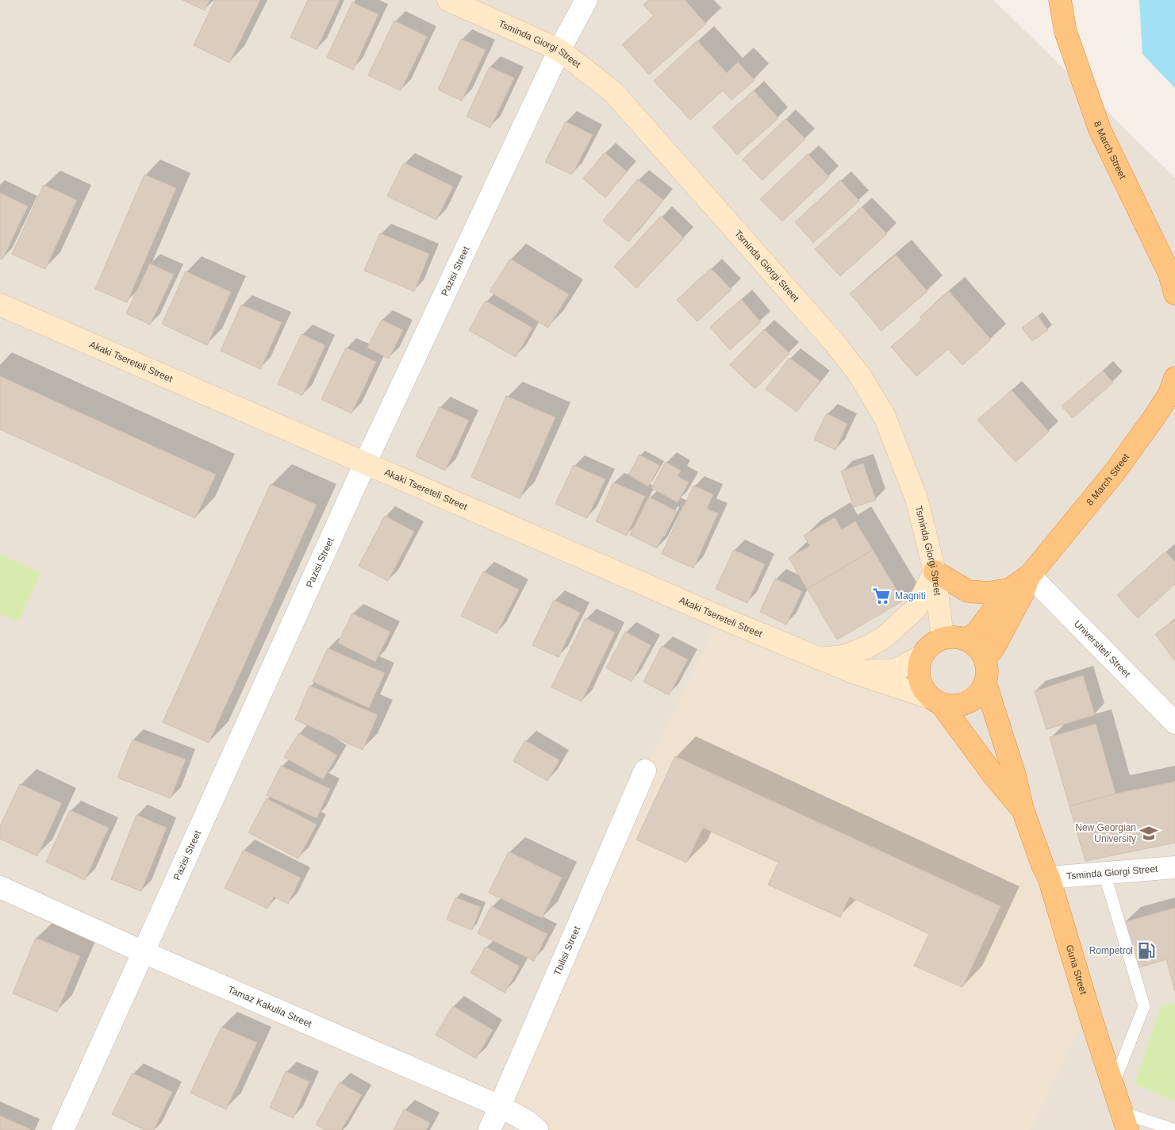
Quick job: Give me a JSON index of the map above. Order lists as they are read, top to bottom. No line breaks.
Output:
{"streets":{"highway":["8 March Street","Guria Street"],"main road":["Tsminda Giorgi Street","Akaki Tsereteli Street"],"street":["Pazisi Street","Universiteti Street","Tbilisi Street","Tamaz Kakulia Street"]},"crossings":[["Tsminda Giorgi Street","8 March Street"],["Tsminda Giorgi Street","Pazisi Street"],["Tsminda Giorgi Street","Akaki Tsereteli Street"],["Tsminda Giorgi Street","Guria Street"],["8 March Street","Akaki Tsereteli Street"],["8 March Street","Universiteti Street"],["8 March Street","Guria Street"],["Pazisi Street","Akaki Tsereteli Street"],["Pazisi Street","Tamaz Kakulia Street"],["Akaki Tsereteli Street","Guria Street"],["Tbilisi Street","Tamaz Kakulia Street"]],"places":{"supermarket":["Magniti"],"school or university":["New Georgian University"],"fuel station":["Rompetrol"]}}
